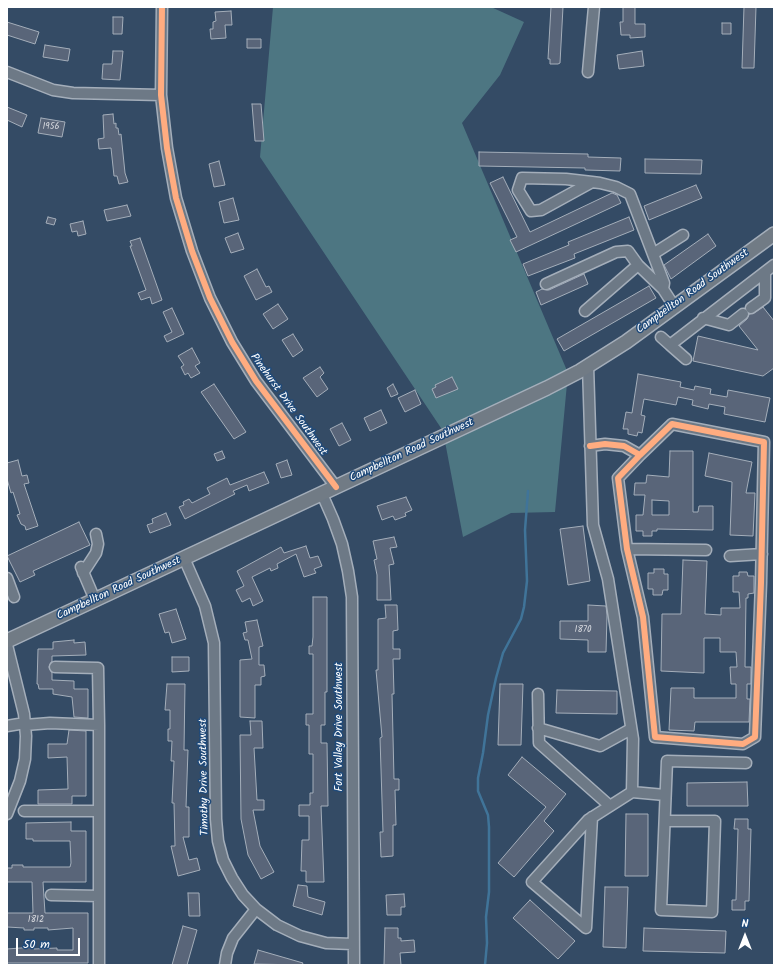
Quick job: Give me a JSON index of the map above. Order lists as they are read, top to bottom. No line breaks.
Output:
{"streets":{"main road":["Campbellton Road Southwest"],"street":["Pinehurst Drive Southwest","Fort Valley Drive Southwest","Timothy Drive Southwest"]},"crossings":[["Campbellton Road Southwest","Pinehurst Drive Southwest"],["Campbellton Road Southwest","Fort Valley Drive Southwest"],["Campbellton Road Southwest","Timothy Drive Southwest"],["Fort Valley Drive Southwest","Timothy Drive Southwest"]],"house_numbers":["1956","1870","1812"],"scale_bar":"50 m","north":"top"}
